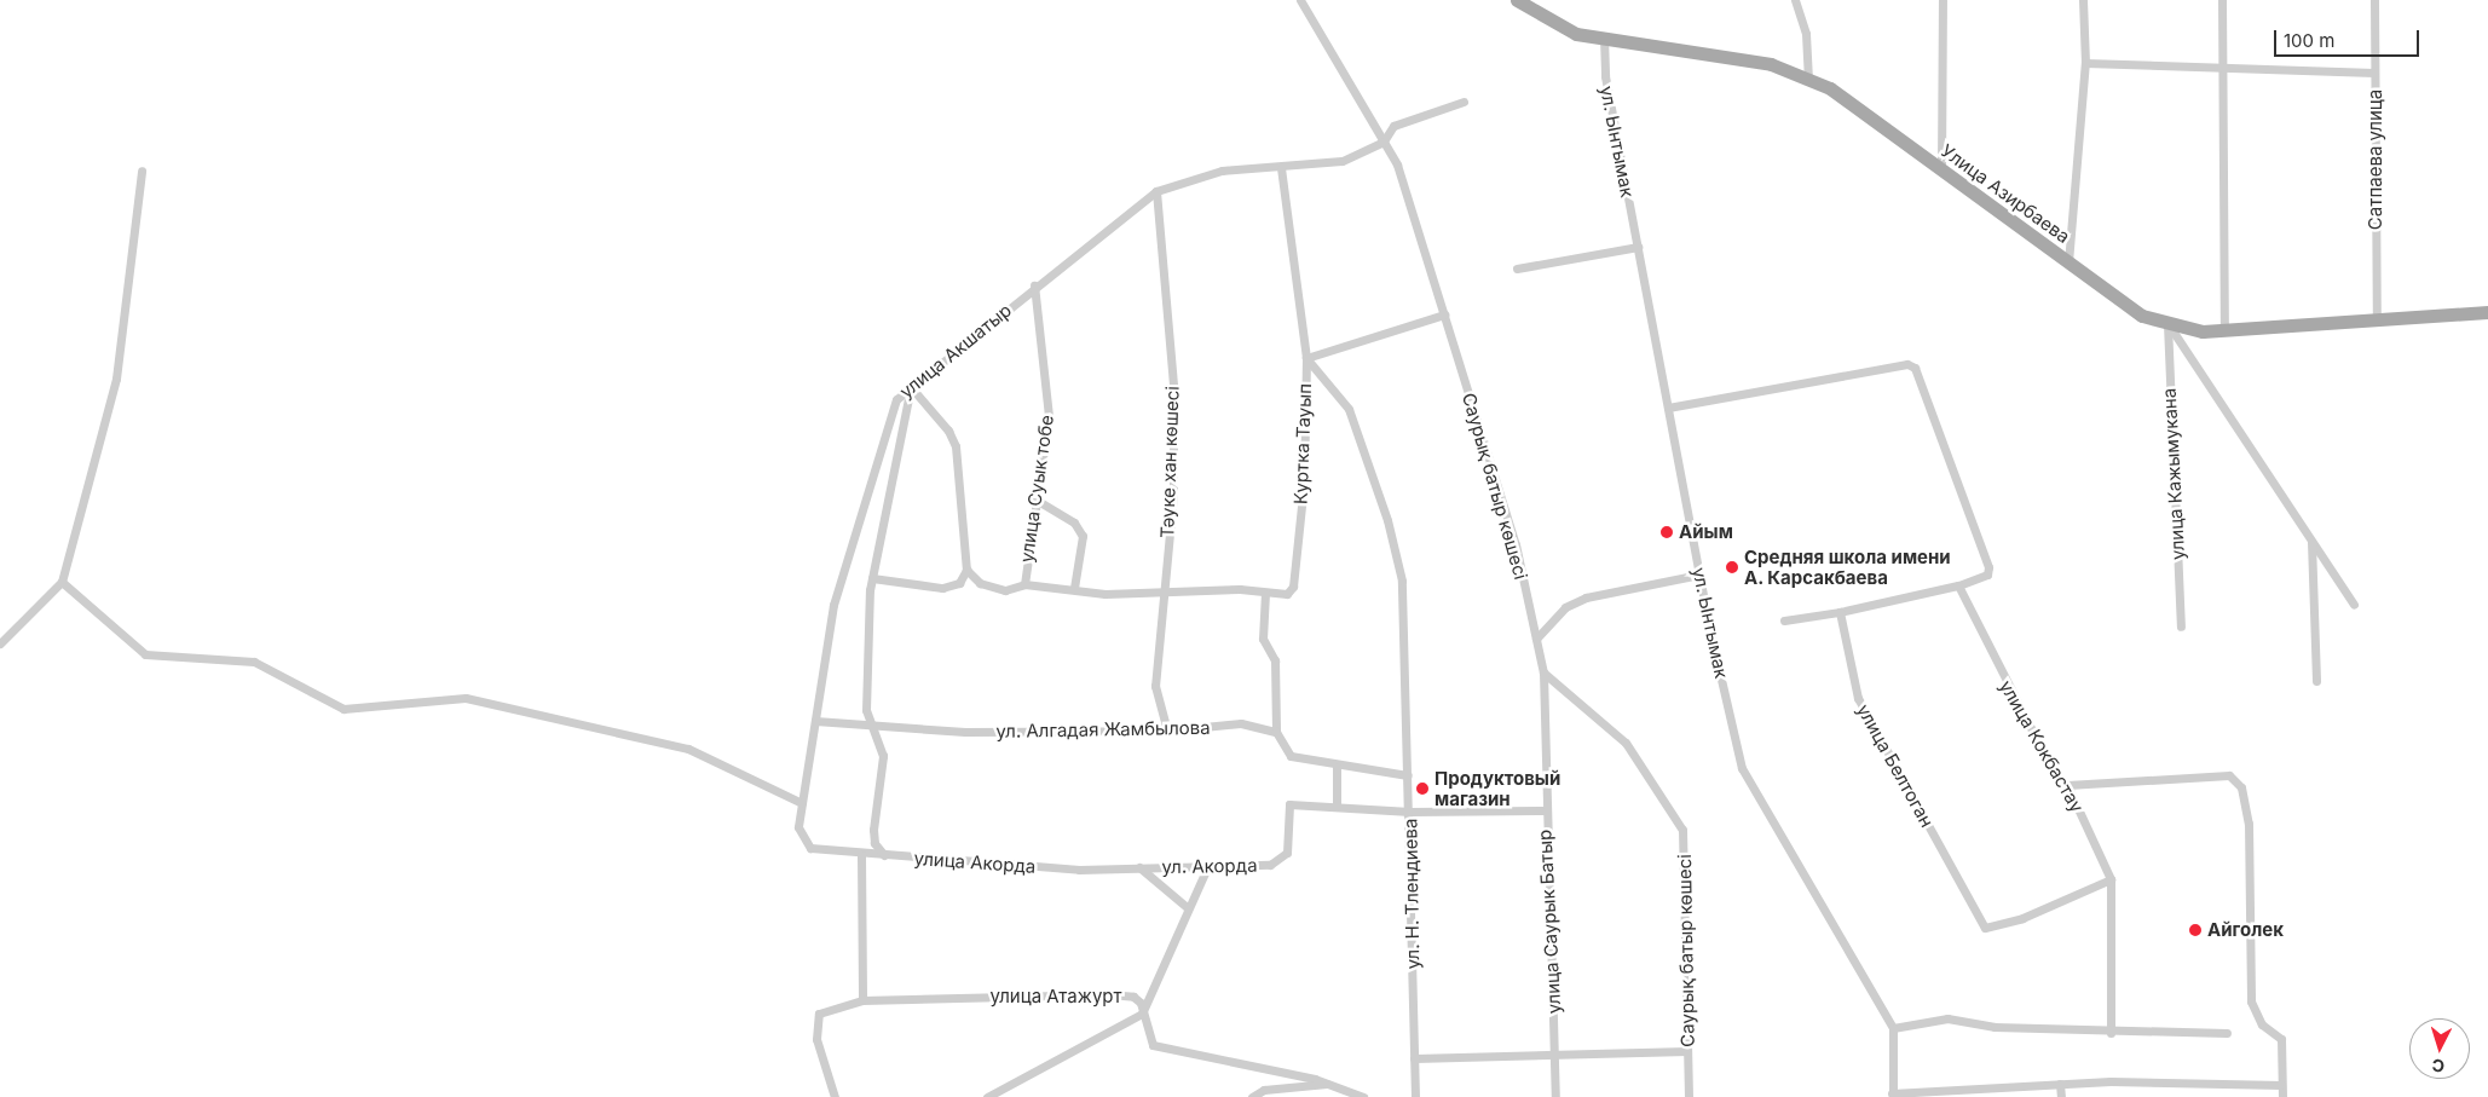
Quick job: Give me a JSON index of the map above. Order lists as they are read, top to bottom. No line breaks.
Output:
{"streets":{"main road":["Улица Азирбаева"],"street":["ул. Ынтымак","Сатпаева улица","улица Акшатыр","Куртка Тауып","Тәуке хан көшесі","улица Кажымукана","Саурық батыр көшесі","улица Суык тобе","ул. Алгадая Жамбылова","улица Кокбастау","улица Белтоган","улица Акорда","ул. Акорда","ул. Н. Тлендиева","улица Саурык Батыр","улица Атажурт"]},"crossings":[["ул. Ынтымак","Улица Азирбаева"],["Сатпаева улица","Улица Азирбаева"],["Улица Азирбаева","улица Кажымукана"],["улица Акшатыр","Куртка Тауып"],["улица Акшатыр","Тәуке хан көшесі"],["улица Акшатыр","Саурық батыр көшесі"],["улица Акшатыр","улица Суык тобе"],["улица Акшатыр","ул. Алгадая Жамбылова"],["улица Акшатыр","улица Акорда"],["Куртка Тауып","Тәуке хан көшесі"],["Куртка Тауып","улица Суык тобе"],["Куртка Тауып","ул. Н. Тлендиева"],["Тәуке хан көшесі","ул. Алгадая Жамбылова"],["Саурық батыр көшесі","улица Саурык Батыр"],["улица Кокбастау","улица Белтоган"],["улица Акорда","ул. Акорда"],["ул. Акорда","ул. Н. Тлендиева"],["ул. Акорда","улица Саурык Батыр"]],"places":["Айым","Средняя школа имени А. Карсакбаева","Продуктовый магазин","Айголек"],"scale_bar":"100 m","north":"bottom"}
